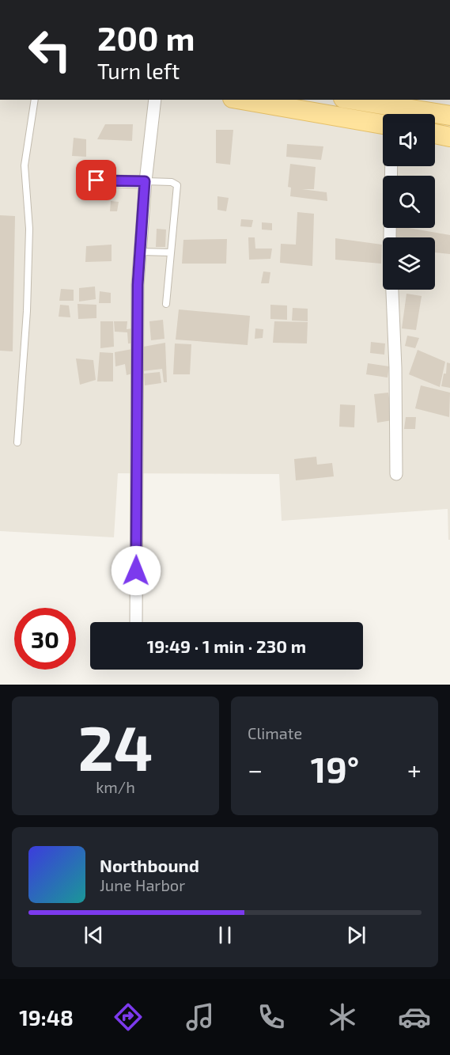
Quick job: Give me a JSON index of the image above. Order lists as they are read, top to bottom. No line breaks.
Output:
{"page":{"turn":["200 m","Turn left"],"limit":"30","trip":"19:49 · 1 min · 230 m","tile":[["24","km/h"],"Climate"],"heat":["−","19°","+"],"song":["Northbound","June Harbor"],"tabs":"19:48"}}
